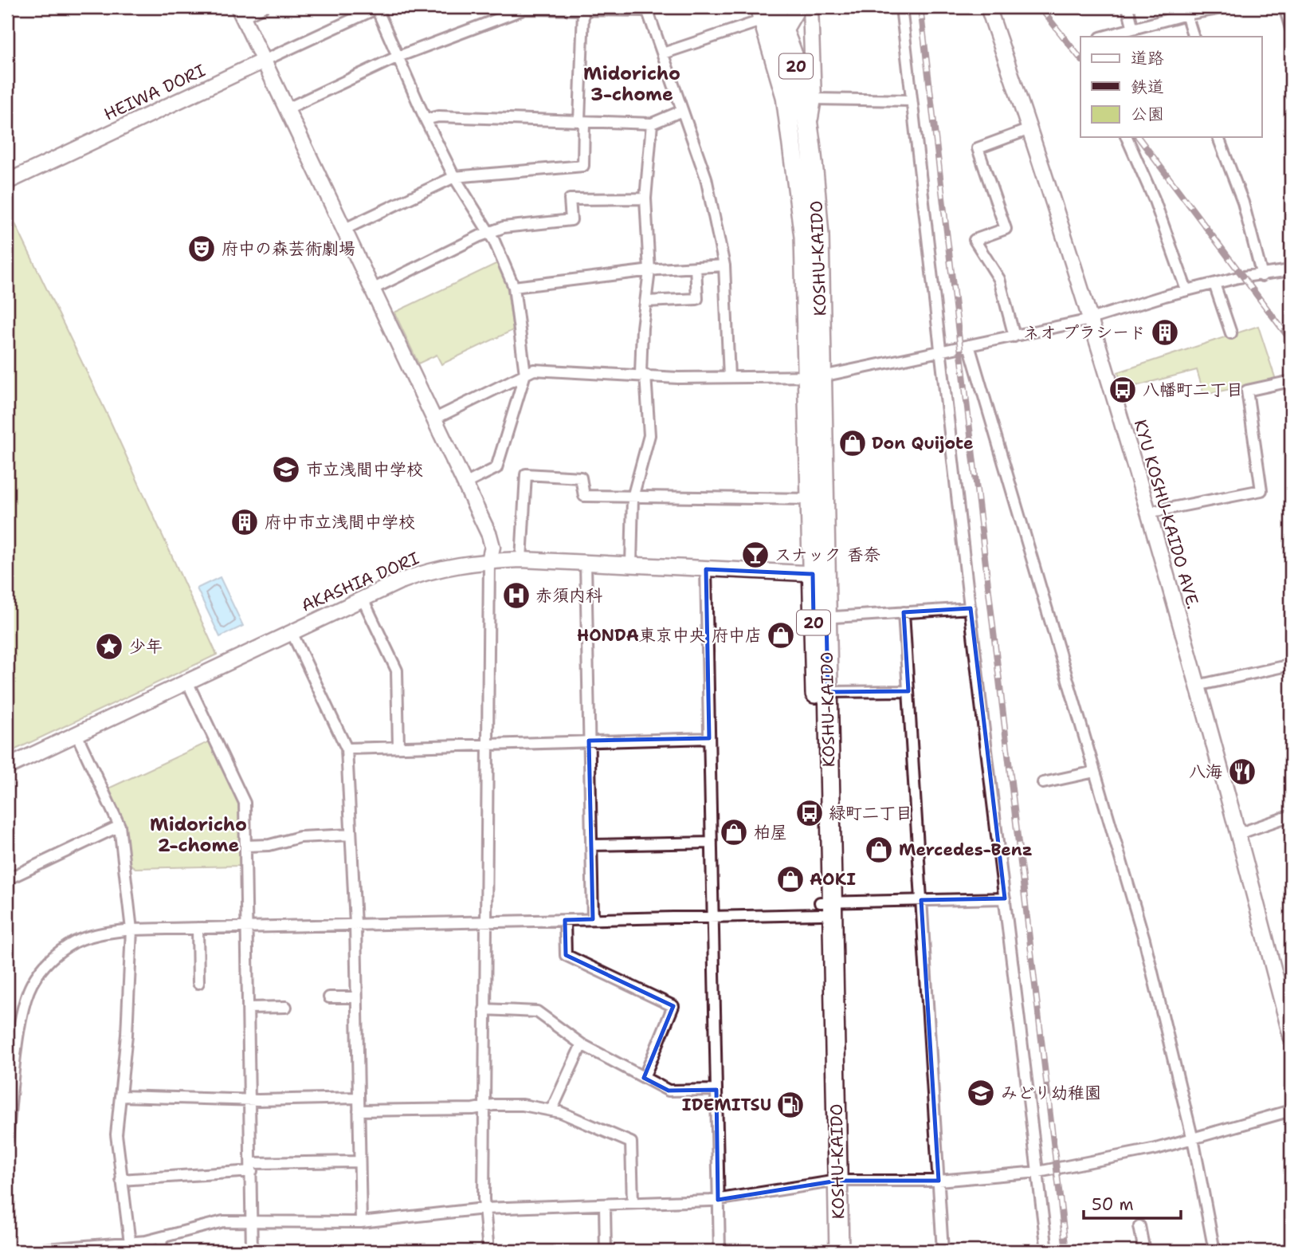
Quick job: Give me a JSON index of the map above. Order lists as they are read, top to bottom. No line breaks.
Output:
{"streets":{"highway":["20","KOSHU-KAIDO"],"street":["HEIWA DORI","KYU KOSHU-KAIDO AVE.","AKASHIA DORI"]},"crossings":[["KOSHU-KAIDO","AKASHIA DORI"]],"districts":["Midoricho 3-chome","Midoricho 2-chome"],"places":{"theatre":["府中の森芸術劇場"],"building":["ネオ プラシード","府中市立浅間中学校"],"bus stop":["八幡町二丁目","緑町二丁目"],"shop":["Don Quijote","HONDA東京中央 府中店","柏屋","Mercedes-Benz","AOKI"],"school or university":["市立浅間中学校","みどり幼稚園"],"bar":["スナック 香奈"],"hospital":["赤須内科"],"place":["少年"],"restaurant":["八海"],"fuel station":["IDEMITSU"]},"legend":["道路","鉄道","公園"],"scale_bar":"50 m"}
